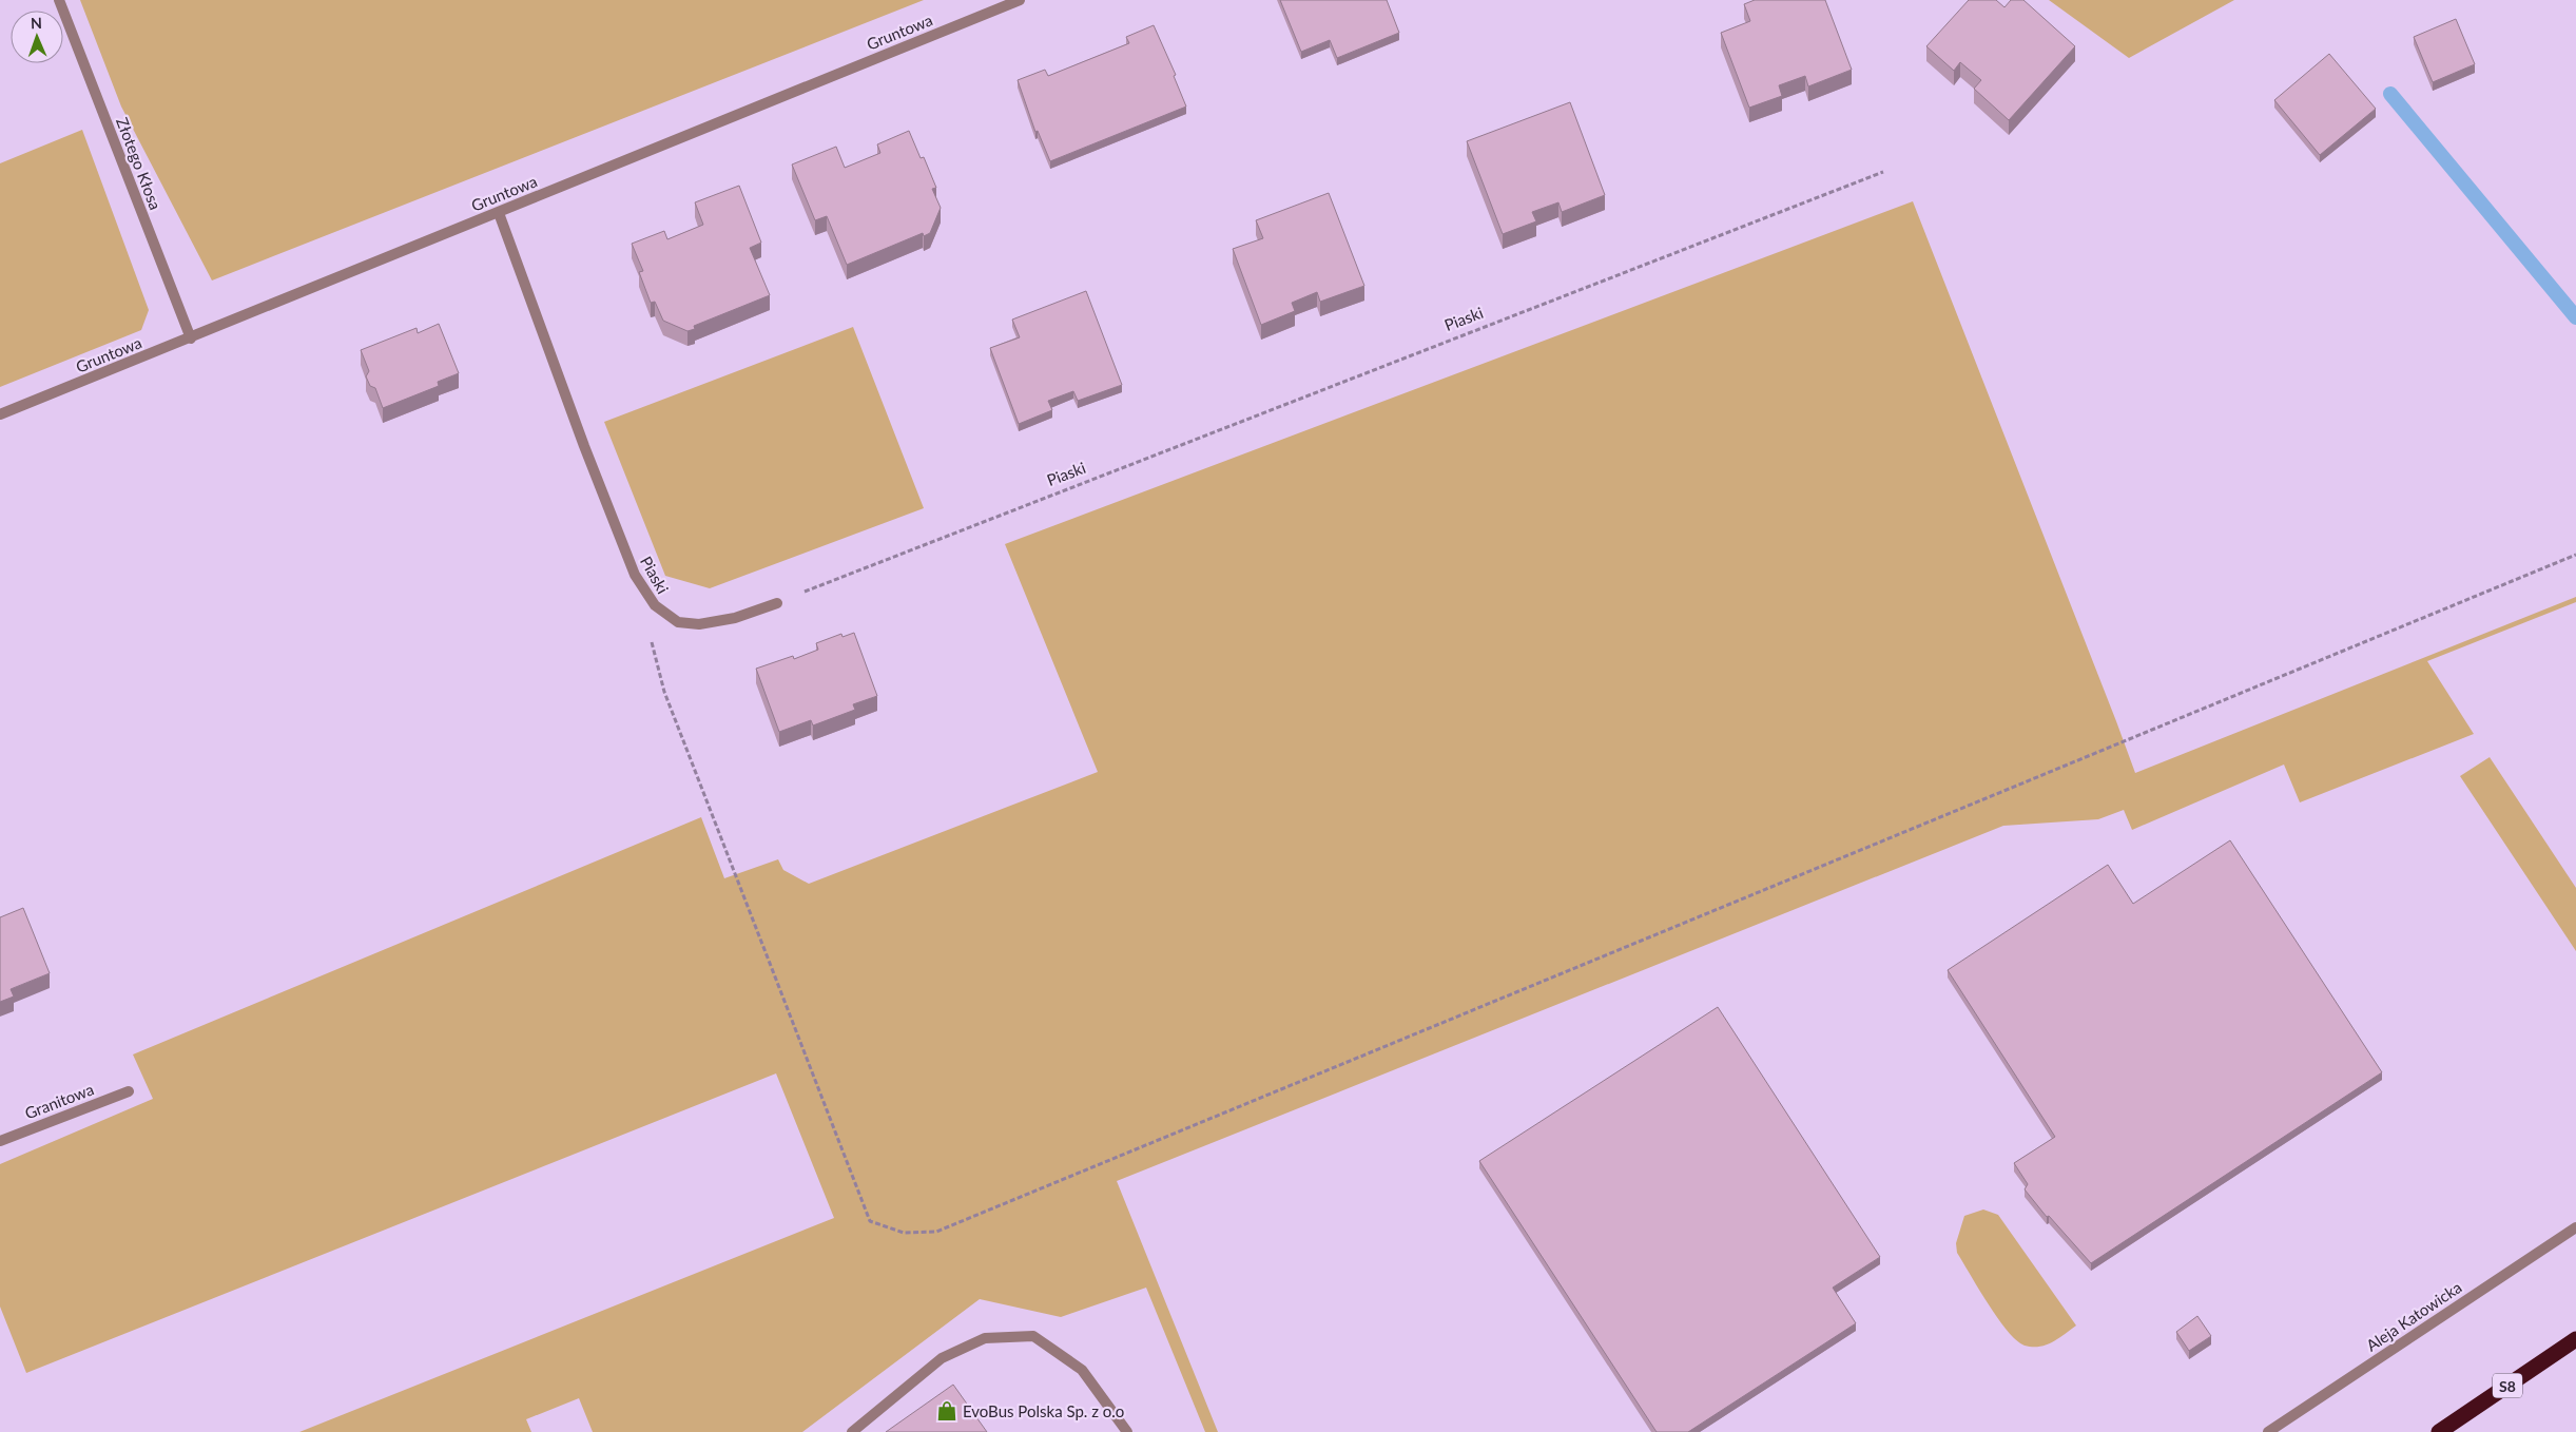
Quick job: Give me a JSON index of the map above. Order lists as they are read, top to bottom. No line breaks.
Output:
{"streets":{"highway":["S8"],"street":["Gruntowa","Złotego Kłosa","Piaski","Granitowa","Aleja Katowicka"]},"crossings":[["Gruntowa","Złotego Kłosa"],["Gruntowa","Piaski"]],"places":{"shop":["EvoBus Polska Sp. z o.o"]},"north":"top"}
